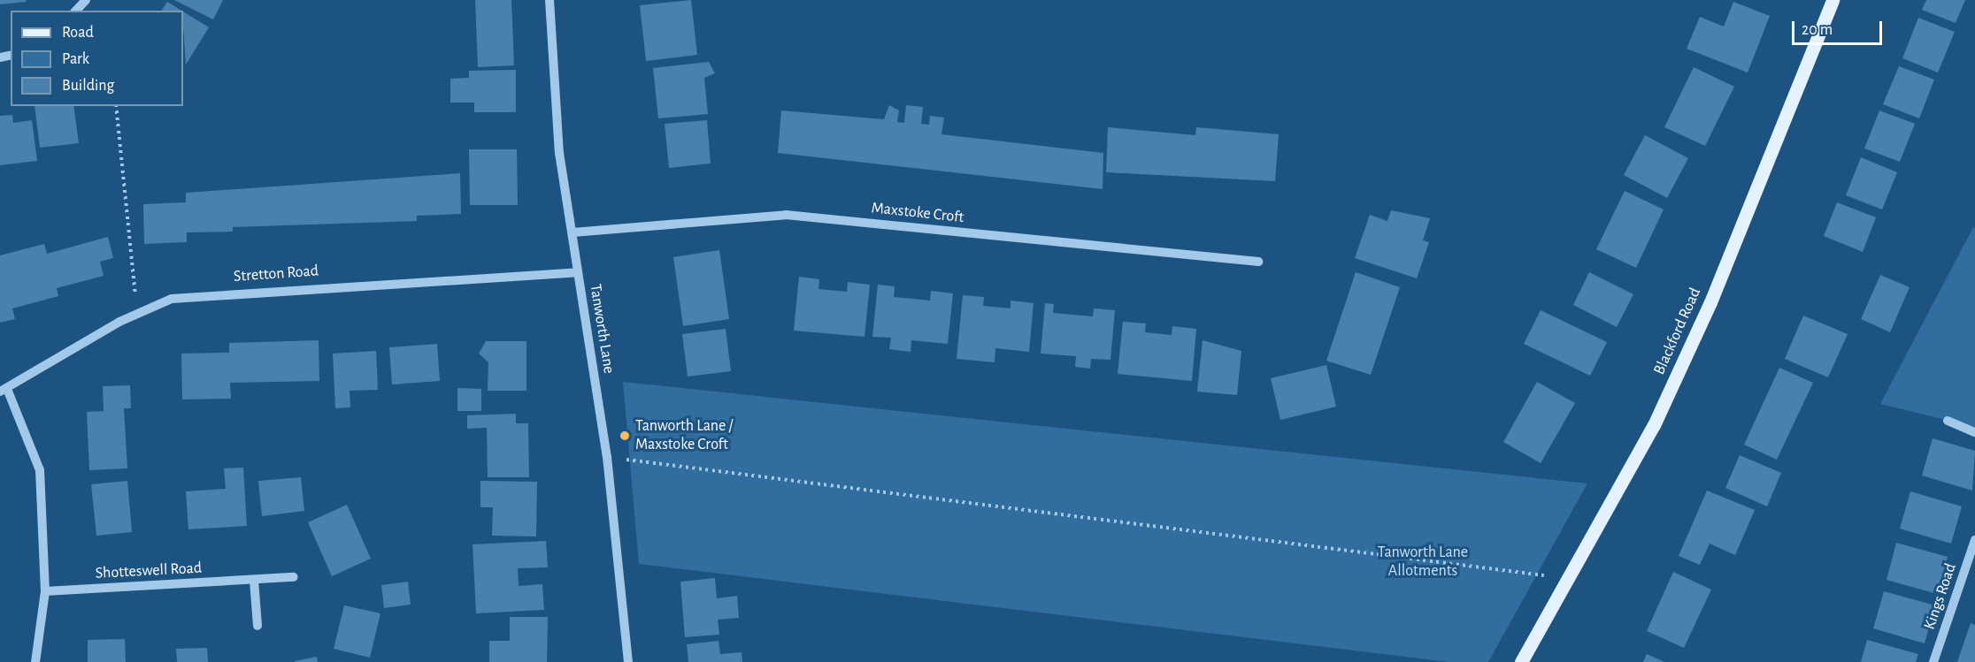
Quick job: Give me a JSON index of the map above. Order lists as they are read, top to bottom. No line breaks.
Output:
{"streets":{"main road":["Blackford Road"],"street":["Maxstoke Croft","Stretton Road","Tanworth Lane","Shotteswell Road","Kings Road"]},"crossings":[["Maxstoke Croft","Tanworth Lane"],["Stretton Road","Tanworth Lane"]],"parks":["Tanworth Lane Allotments"],"places":["Tanworth Lane / Maxstoke Croft"],"legend":["Road","Park","Building"],"scale_bar":"20 m"}
